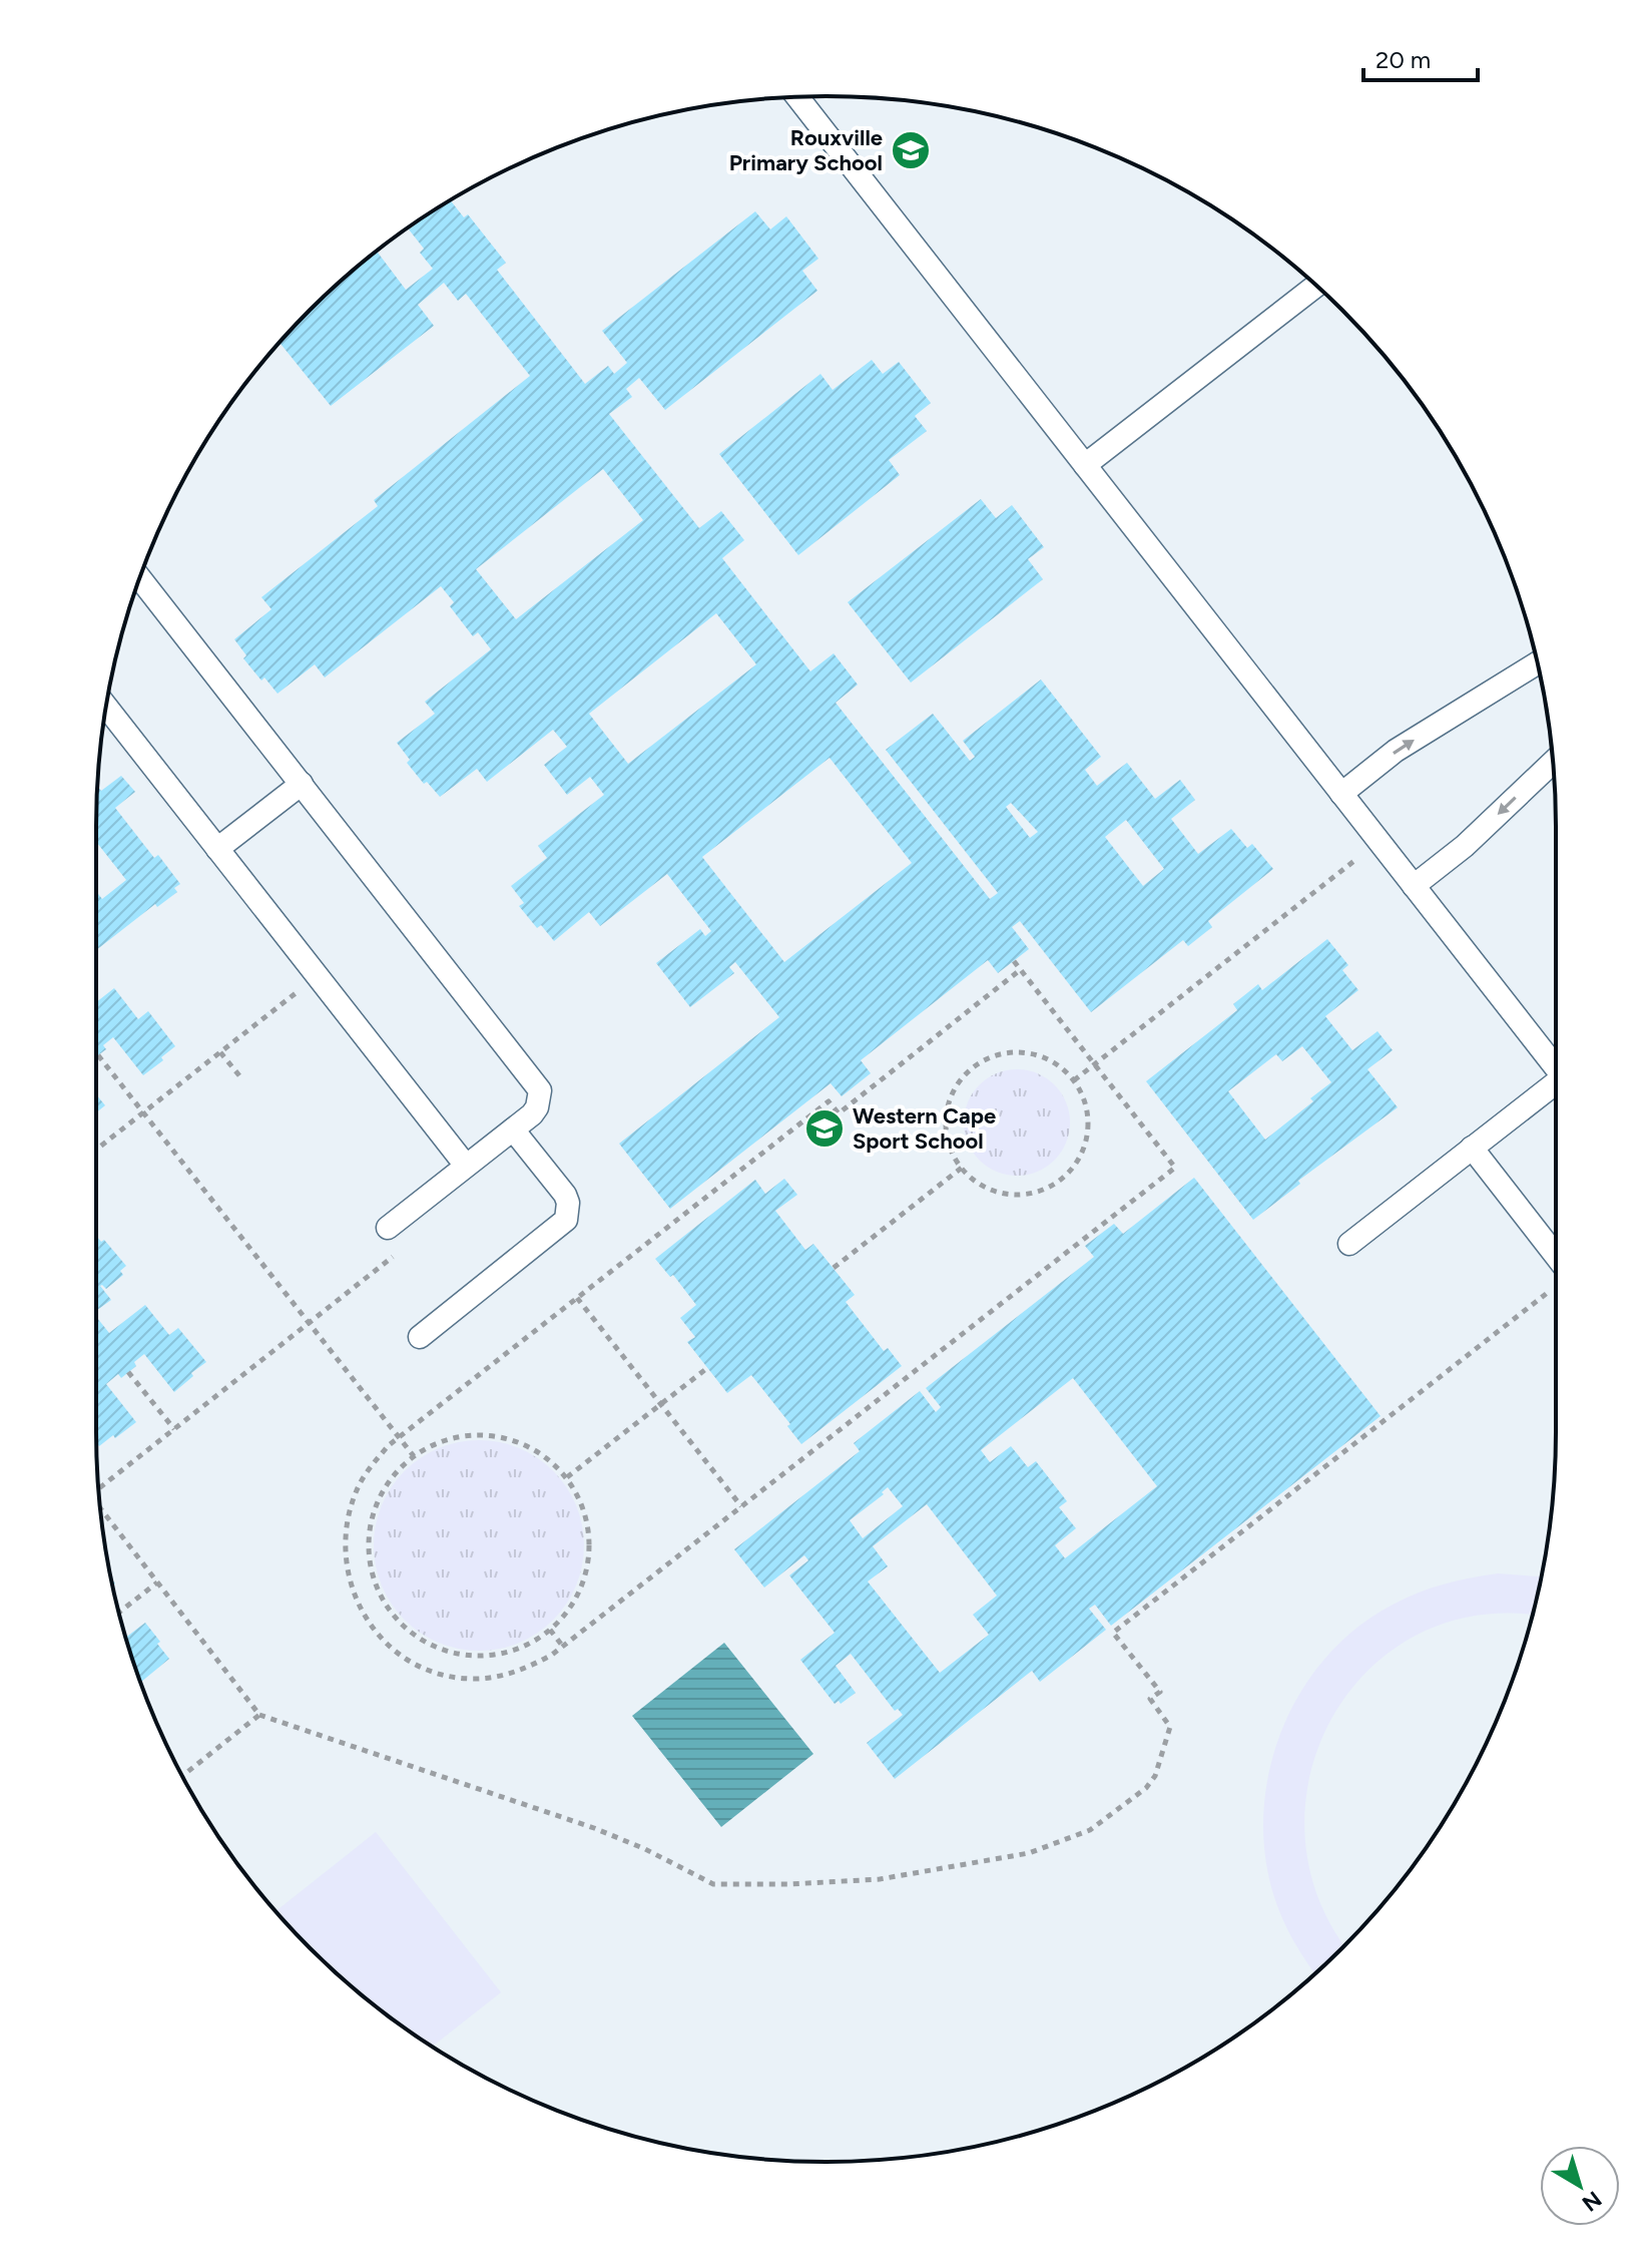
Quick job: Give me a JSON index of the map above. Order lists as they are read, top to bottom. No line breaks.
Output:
{"places":{"school or university":["Rouxville Primary School","Western Cape Sport School"]},"scale_bar":"20 m","north":"bottom right"}
